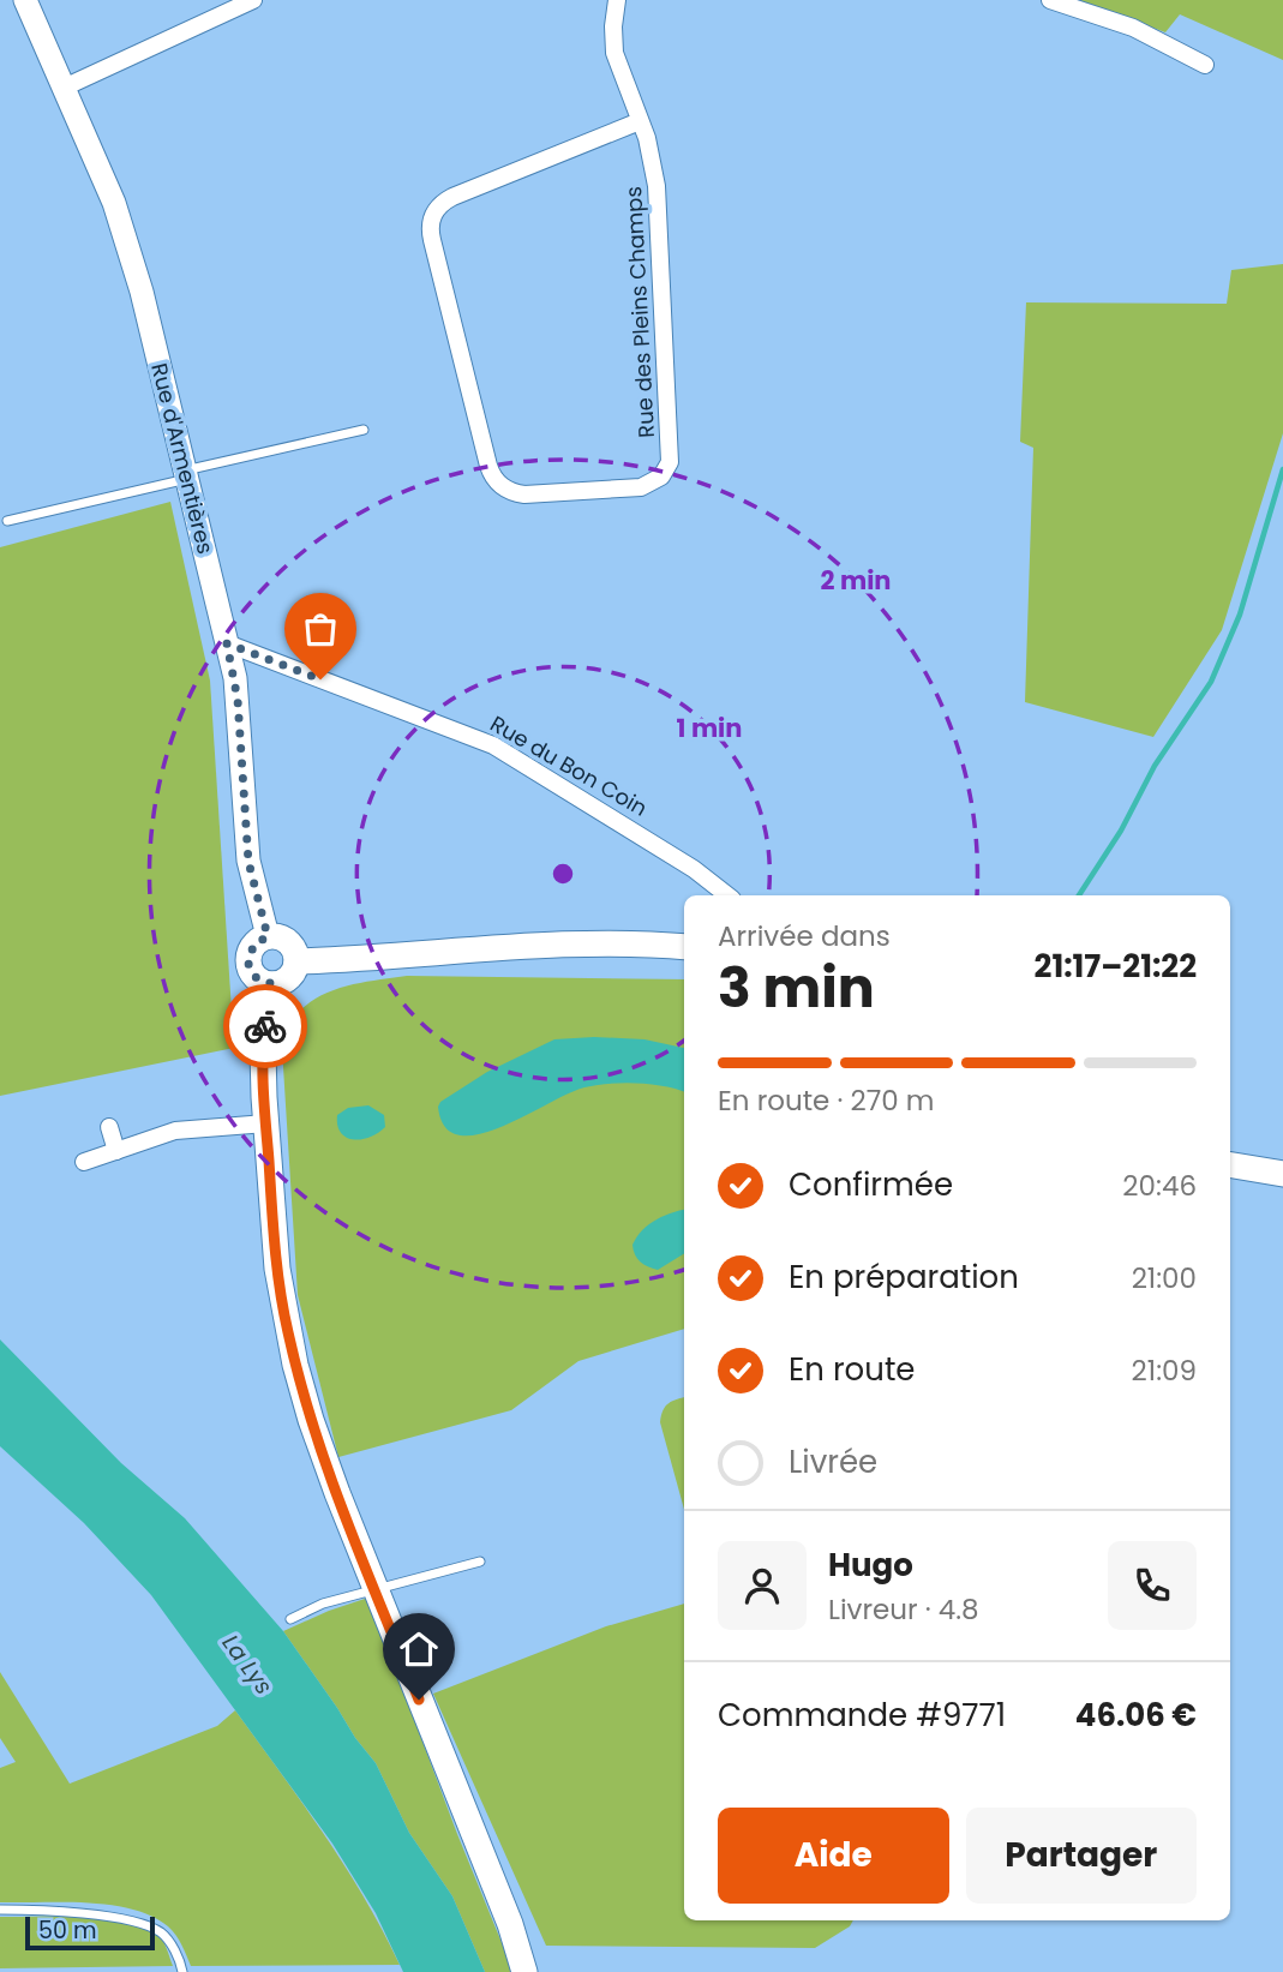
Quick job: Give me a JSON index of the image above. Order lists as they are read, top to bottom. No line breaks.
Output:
{"streets":{"street":["Rue des Pleins Champs","Rue d'Armentières","Rue du Bon Coin"]},"crossings":[["Rue d'Armentières","Rue du Bon Coin"]],"water":["La Lys"],"scale_bar":"50 m","page":{"heading":["3 min","Arrivée dans","21:17–21:22"],"panel":["Hugo","Livreur · 4.8","Commande #9771","46.06 €"],"bar":"En route · 270 m","list":[["Confirmée","20:46"],["En préparation","21:00"],["En route","21:09"],"Livrée"],"buttons":["Aide","Partager"],"scale":"50 m"},"rings":["2 min","1 min"]}
